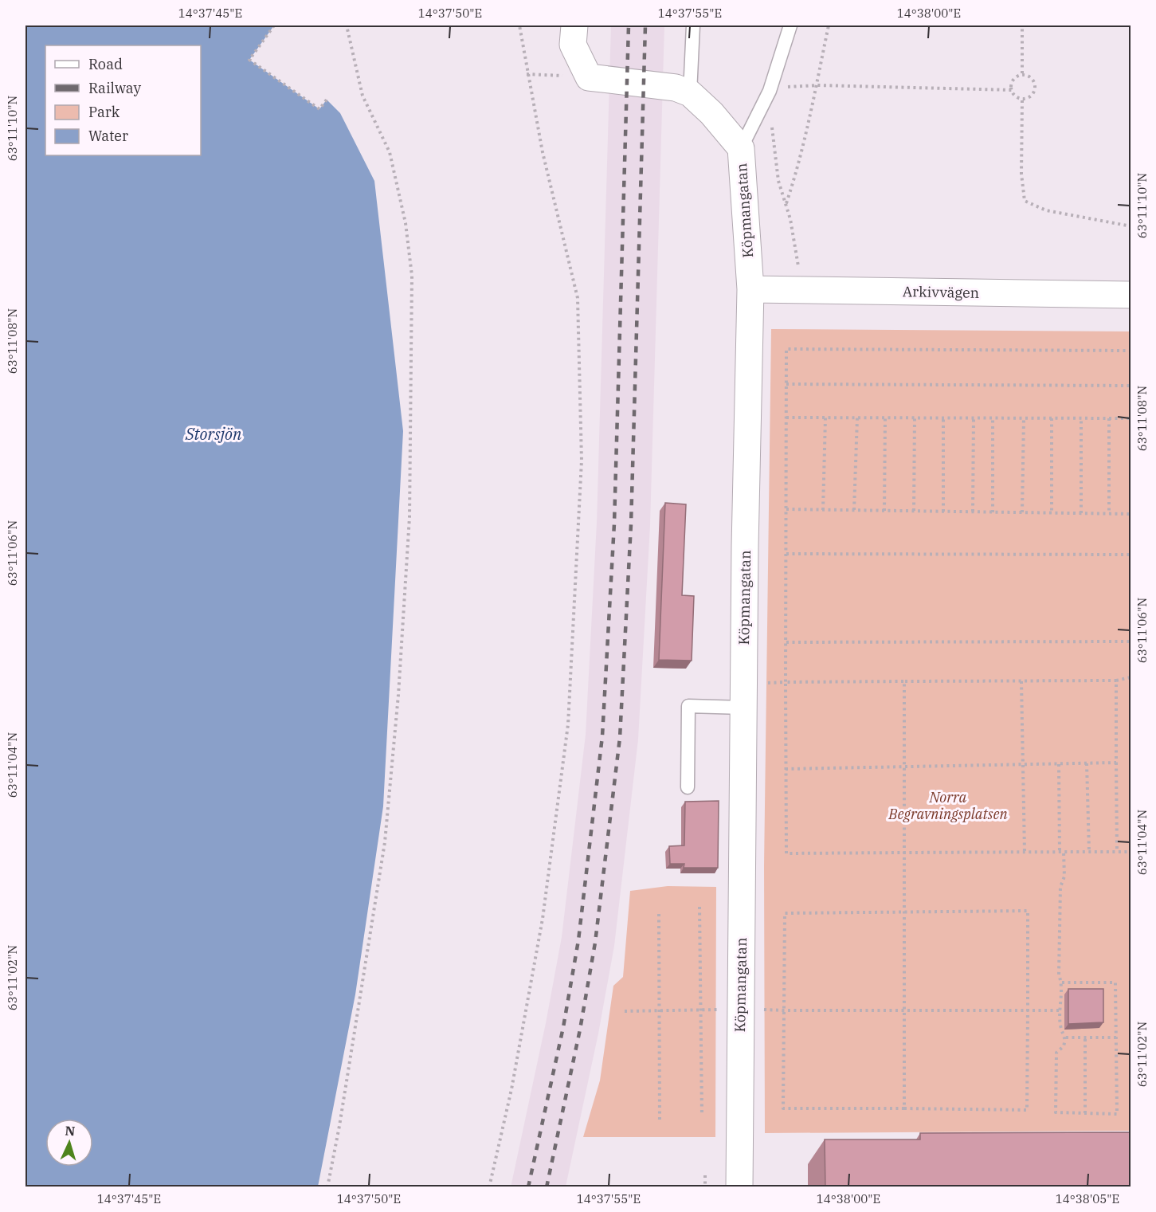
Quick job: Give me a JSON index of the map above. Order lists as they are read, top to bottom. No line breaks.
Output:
{"streets":{"street":["Köpmangatan","Arkivvägen"]},"crossings":[["Köpmangatan","Arkivvägen"]],"water":["Storsjön"],"parks":["Norra Begravningsplatsen"],"legend":["Road","Railway","Park","Water"],"north":"top","coordinates":["14°37'45\"E","14°37'50\"E","14°37'55\"E","14°38'00\"E","63°11'10\"N","63°11'08\"N","63°11'06\"N","63°11'04\"N","63°11'02\"N","14°38'05\"E"]}
